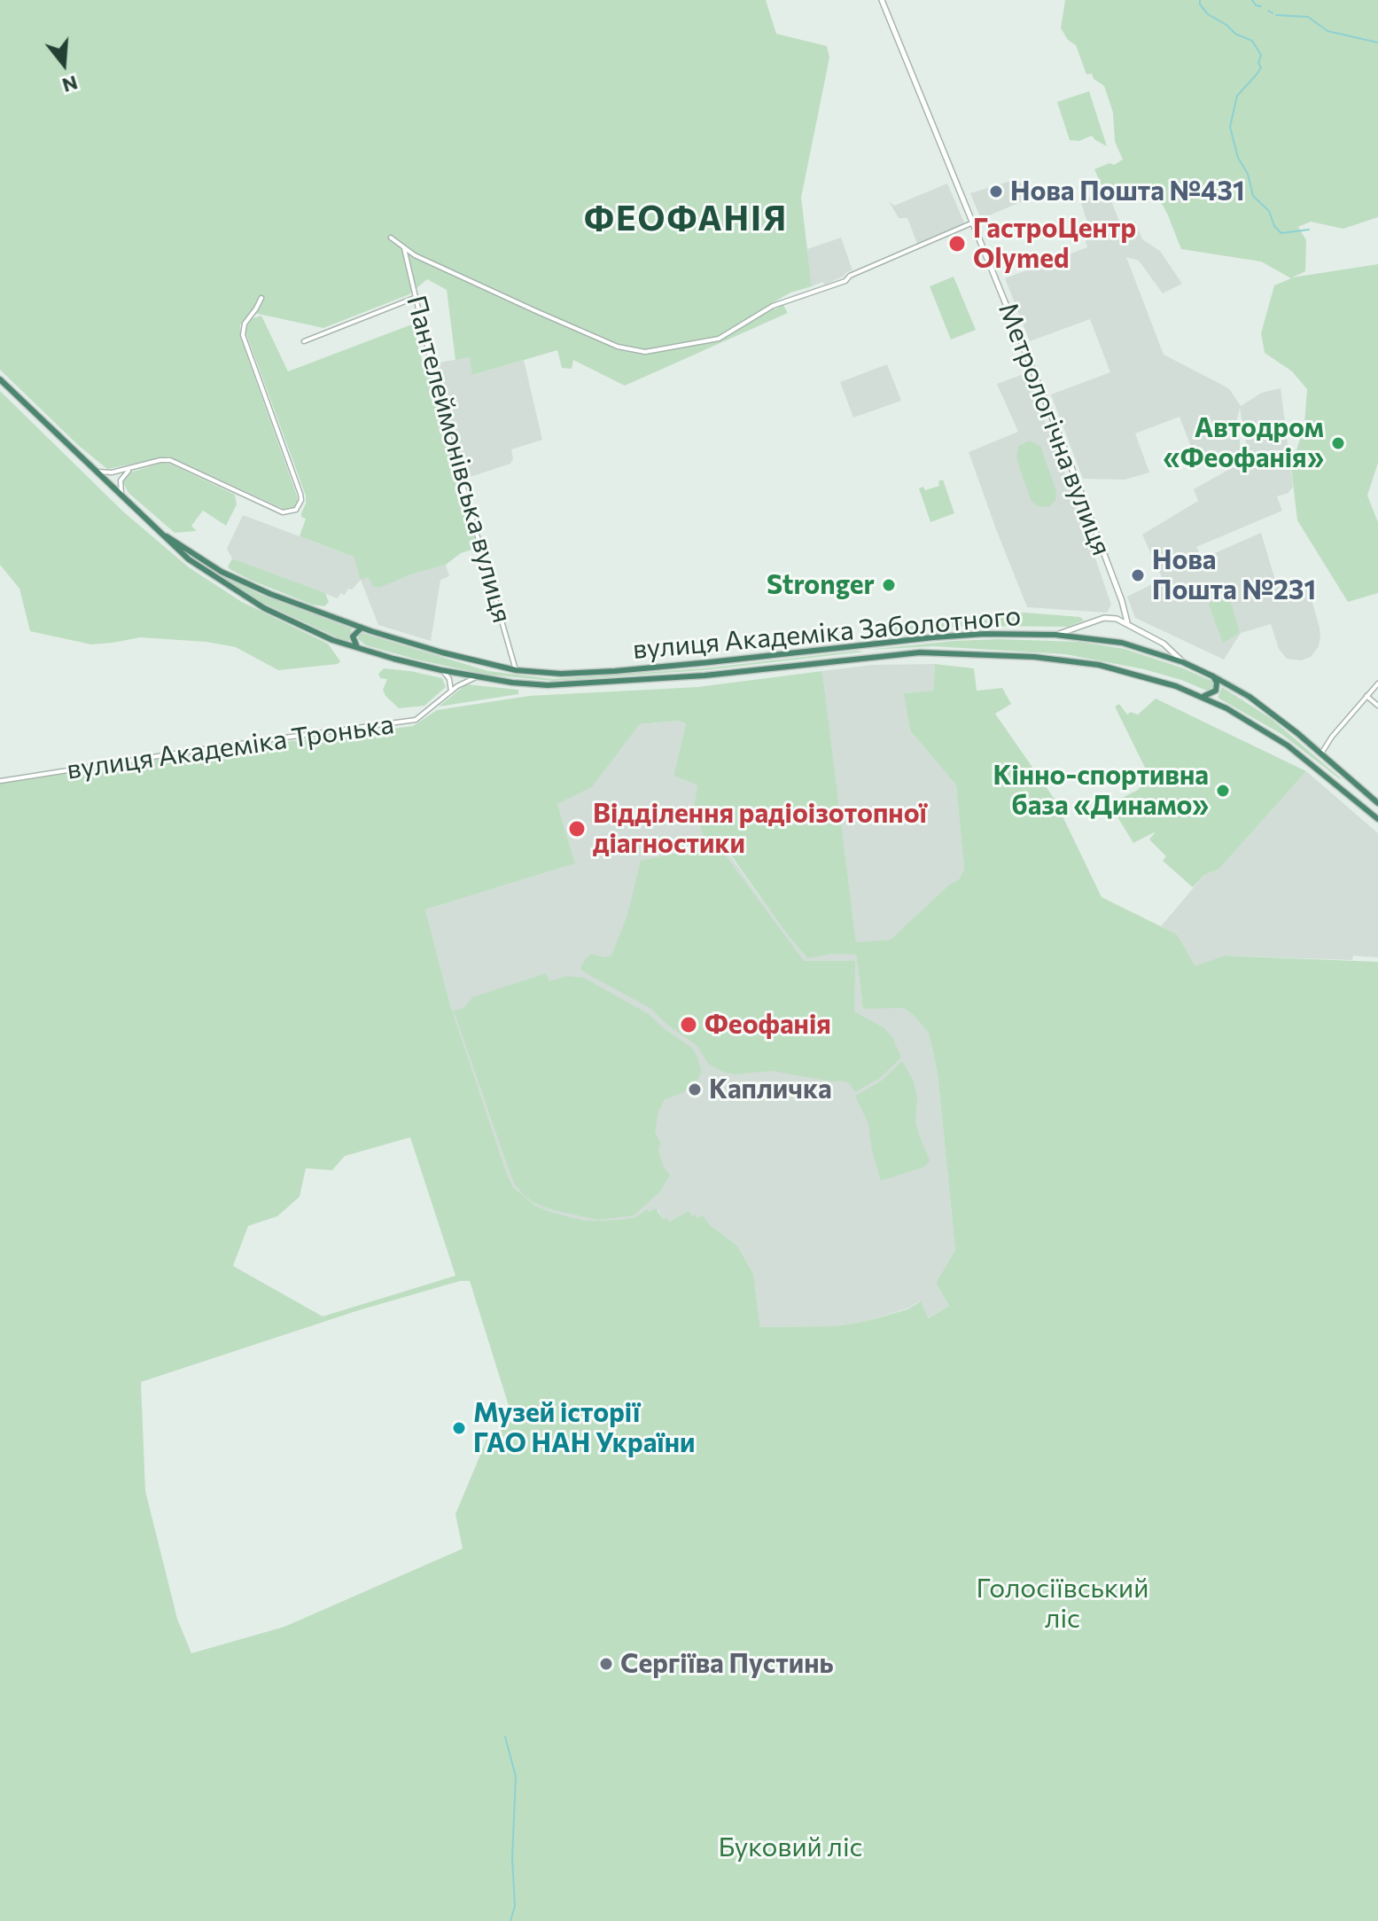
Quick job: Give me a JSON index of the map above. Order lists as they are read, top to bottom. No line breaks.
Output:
{"streets":{"highway":["вулиця Академіка Заболотного"],"street":["Метрологічна вулиця","Пантелеймонівська вулиця","вулиця Академіка Тронька"]},"crossings":[["Пантелеймонівська вулиця","вулиця Академіка Заболотного"],["вулиця Академіка Заболотного","вулиця Академіка Тронька"]],"districts":["ФЕОФАНІЯ"],"parks":["Голосіївський ліс","Буковий ліс"],"places":["Нова Пошта №431","ГастроЦентр Olymed","Автодром «Феофанія»","Нова Пошта №231","Stronger","Кінно-спортивна база «Динамо»","Відділення радіоізотопної діагностики","Феофанія","Капличка","Музей історії ГАО НАН України","Сергіїва Пустинь"],"north":"bottom"}
